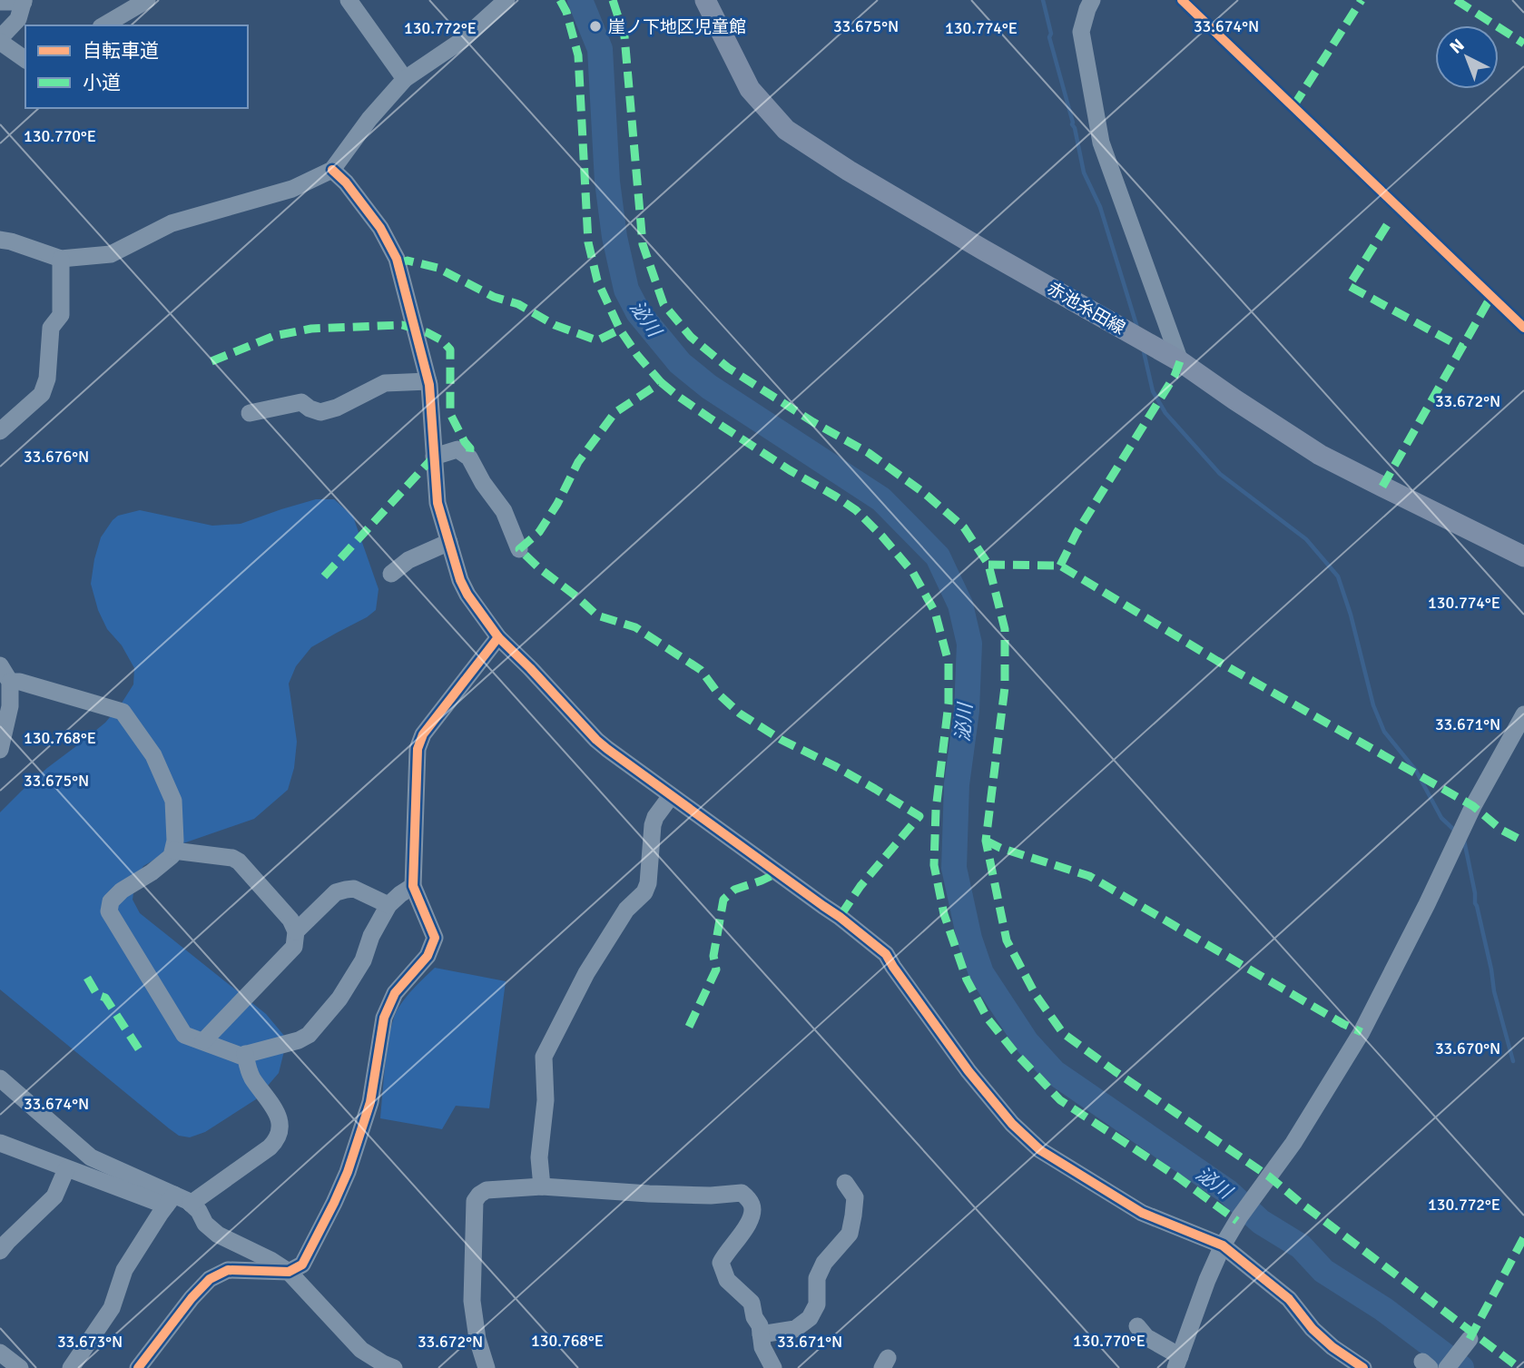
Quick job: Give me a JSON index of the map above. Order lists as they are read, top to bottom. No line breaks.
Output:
{"streets":{"main road":["赤池糸田線"]},"water":["泌川"],"places":["崖ノ下地区児童館"],"legend":["自転車道","小道"],"north":"top left","coordinates":["33.675°N","33.674°N","130.772°E","130.774°E","130.770°E","33.672°N","33.676°N","33.671°N","130.768°E","33.670°N","33.673°N"]}
